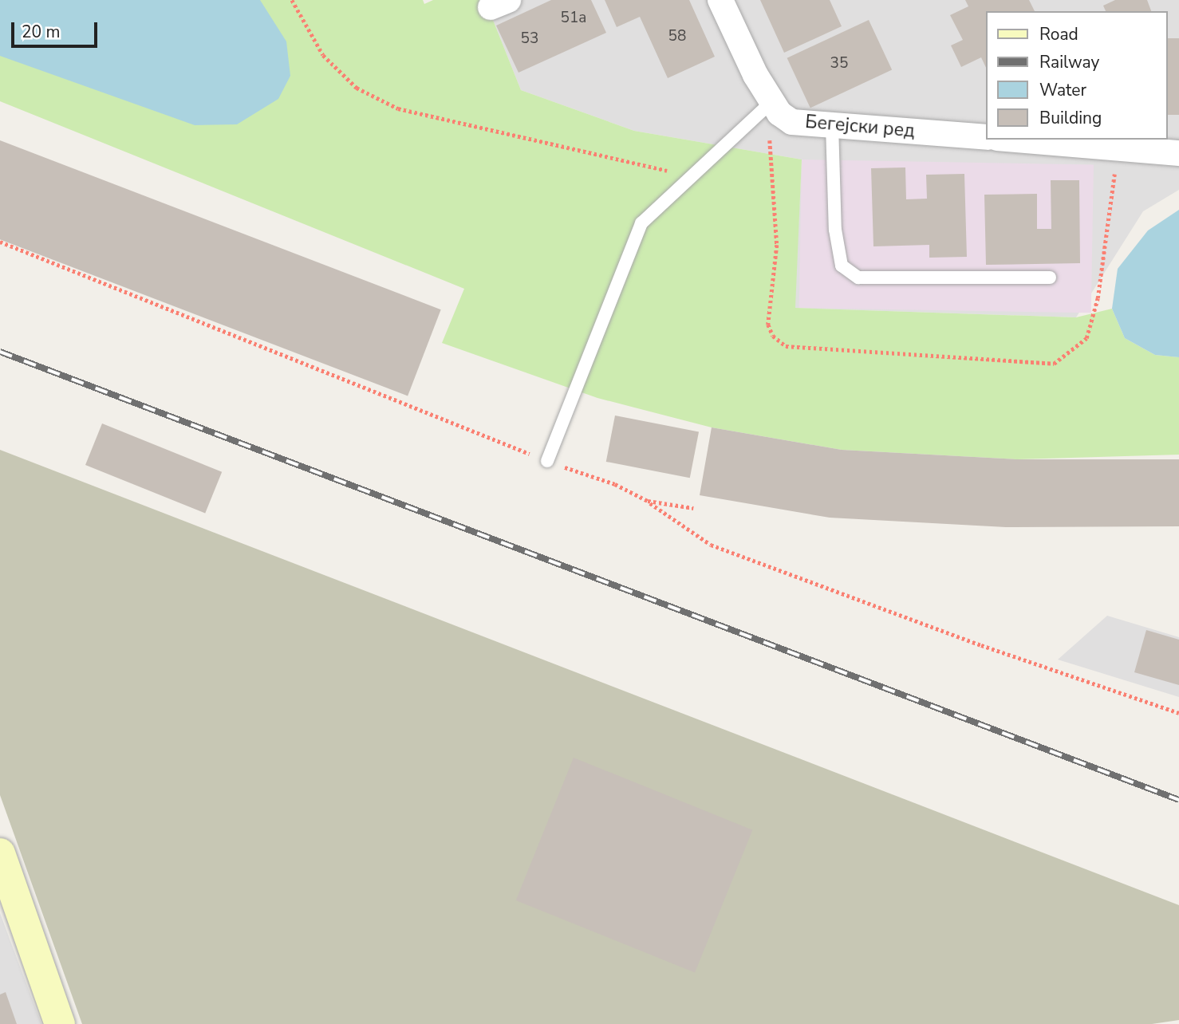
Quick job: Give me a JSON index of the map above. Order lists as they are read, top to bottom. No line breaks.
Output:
{"streets":{"street":["Бегејски ред"]},"house_numbers":["51a","58","53","35"],"legend":["Road","Railway","Water","Building"],"scale_bar":"20 m"}
